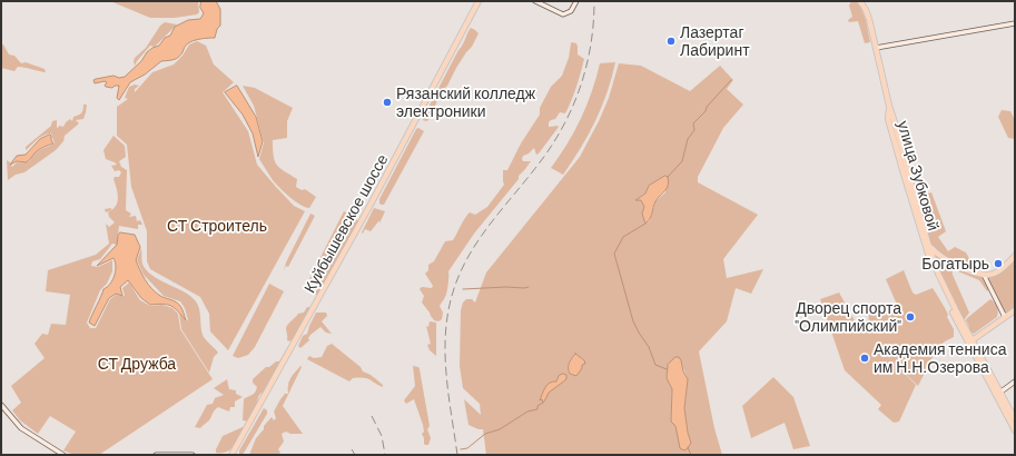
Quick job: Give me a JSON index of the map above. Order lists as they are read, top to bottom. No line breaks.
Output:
{"streets":{"main road":["улица Зубковой","Куйбышевское шоссе"]},"parks":["СТ Строитель","СТ Дружба"],"places":["Лазертаг Лабиринт","Рязанский колледж электроники","Богатырь","Дворец спорта \"Олимпийский\"","Академия тенниса им Н.Н.Озерова"]}
